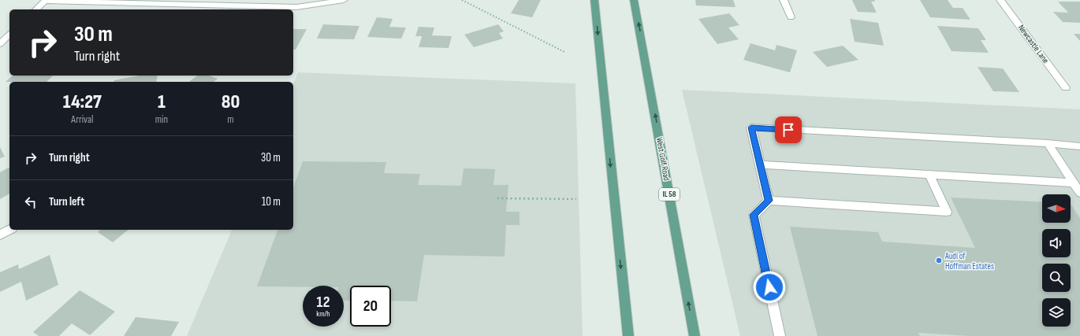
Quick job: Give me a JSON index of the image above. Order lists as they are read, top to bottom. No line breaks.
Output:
{"streets":{"main road":["West Golf Road","IL 58"],"street":["Newcastle Lane"]},"places":["Audi of Hoffman Estates"],"north":"right","page":{"turn":["30 m","Turn right"],"eta":["14:27","Arrival","1","min","80","m"],"list":[{"name":"Turn right","value":"30 m"},{"name":"Turn left","value":"10 m"}],"speed":"12 km/h","limit":"20"}}
